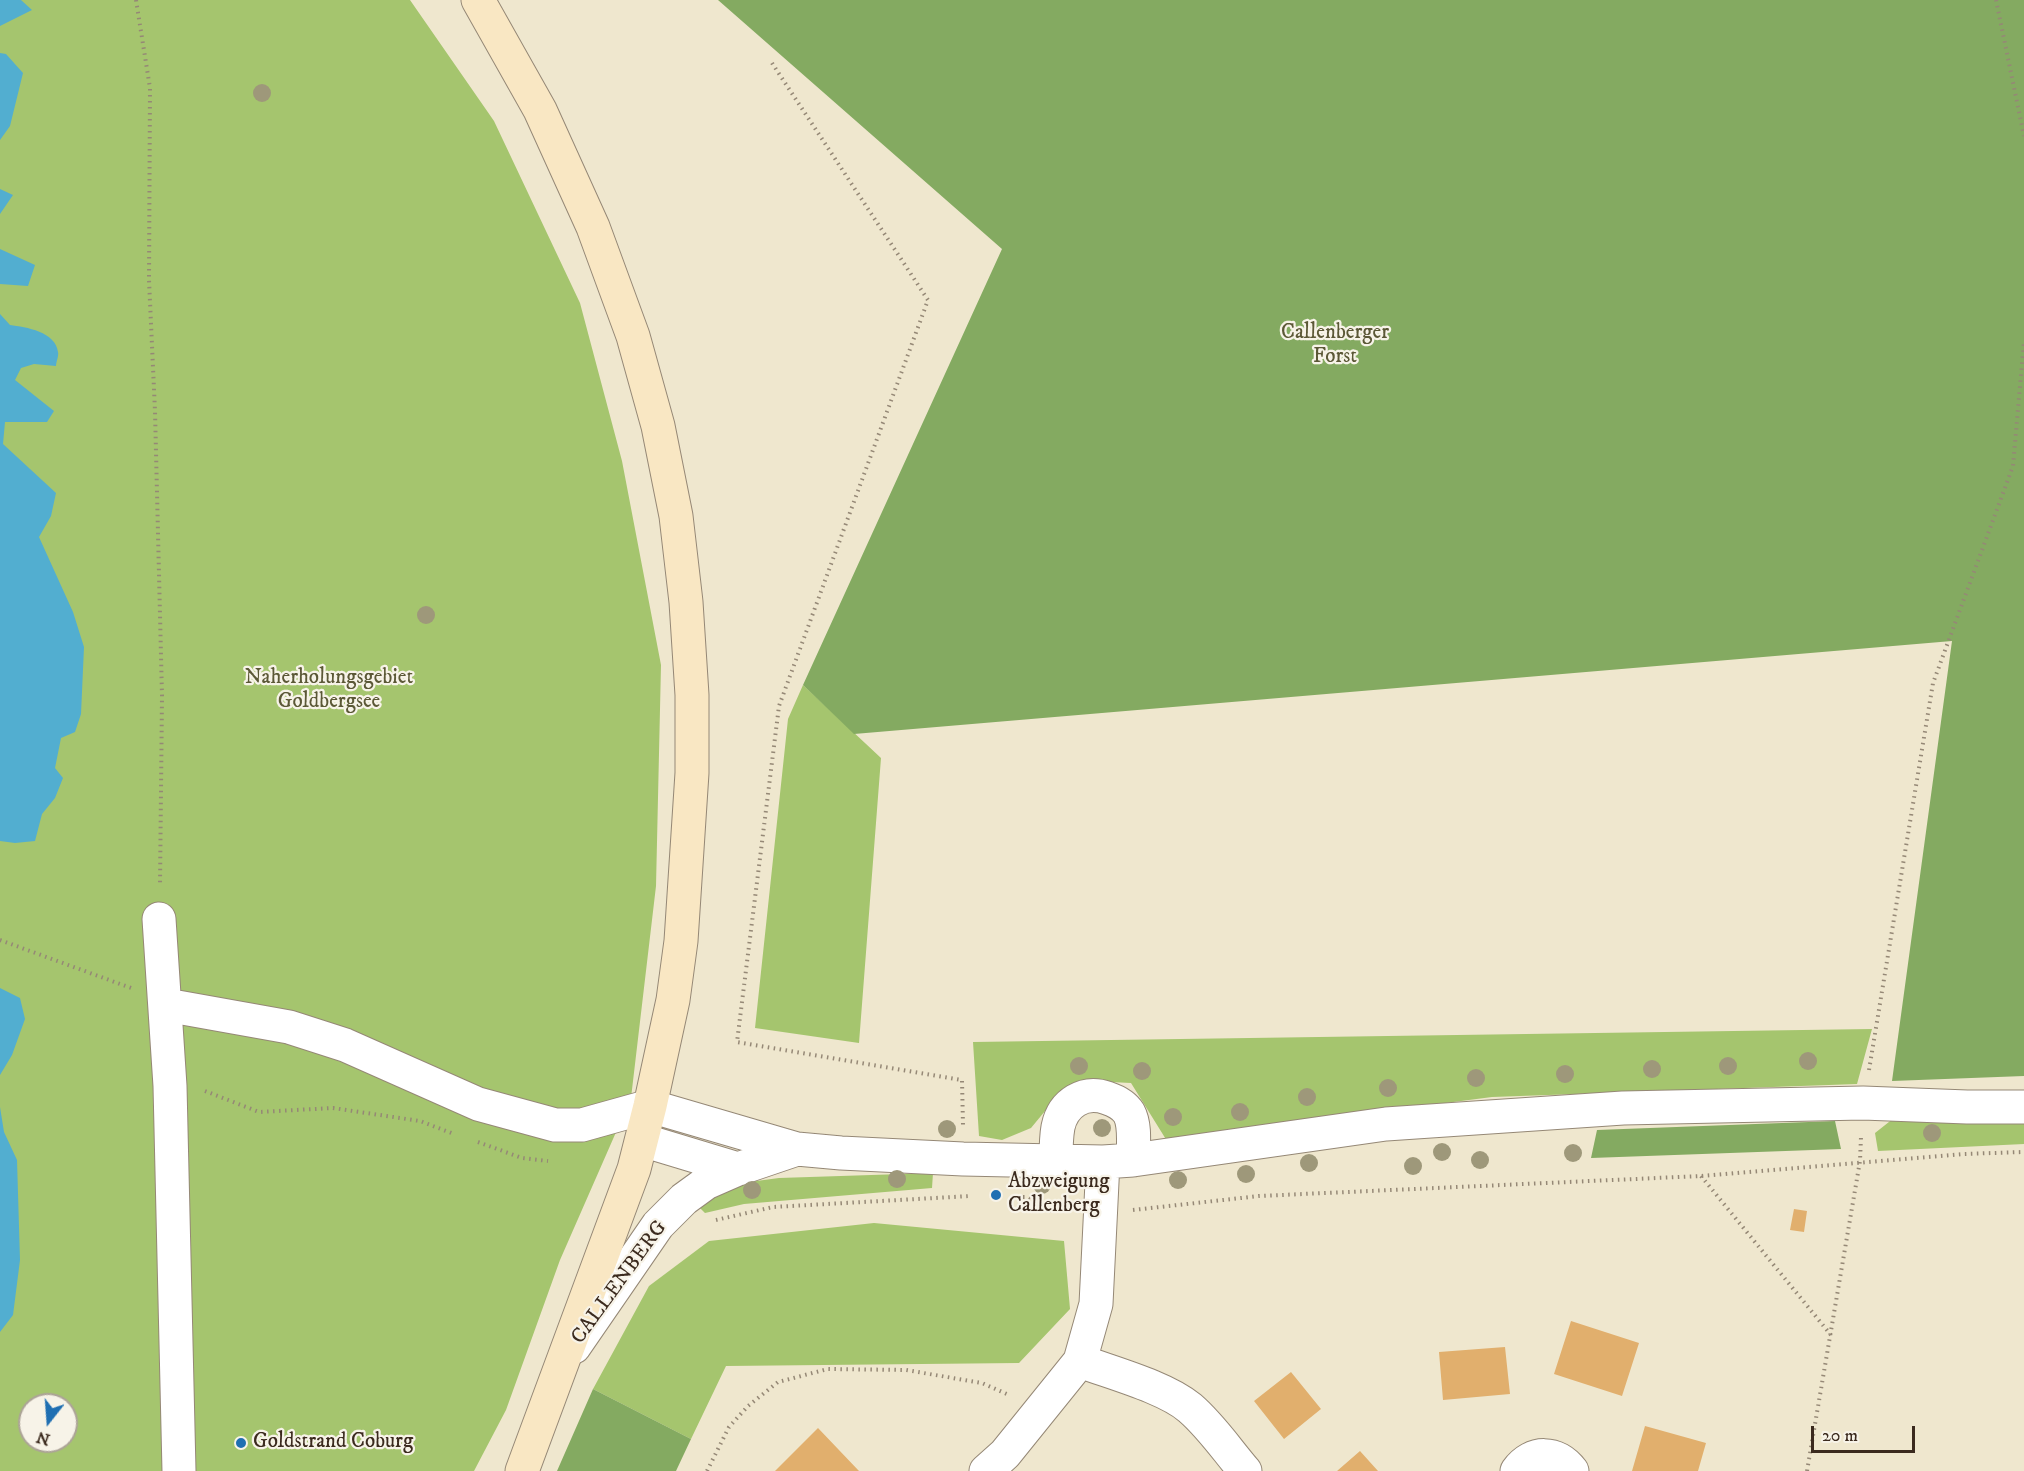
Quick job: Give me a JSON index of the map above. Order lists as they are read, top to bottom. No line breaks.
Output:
{"streets":{"street":["CALLENBERG"]},"parks":["Callenberger Forst","Naherholungsgebiet Goldbergsee"],"places":["Abzweigung Callenberg","Goldstrand Coburg"],"scale_bar":"20 m","north":"bottom"}
